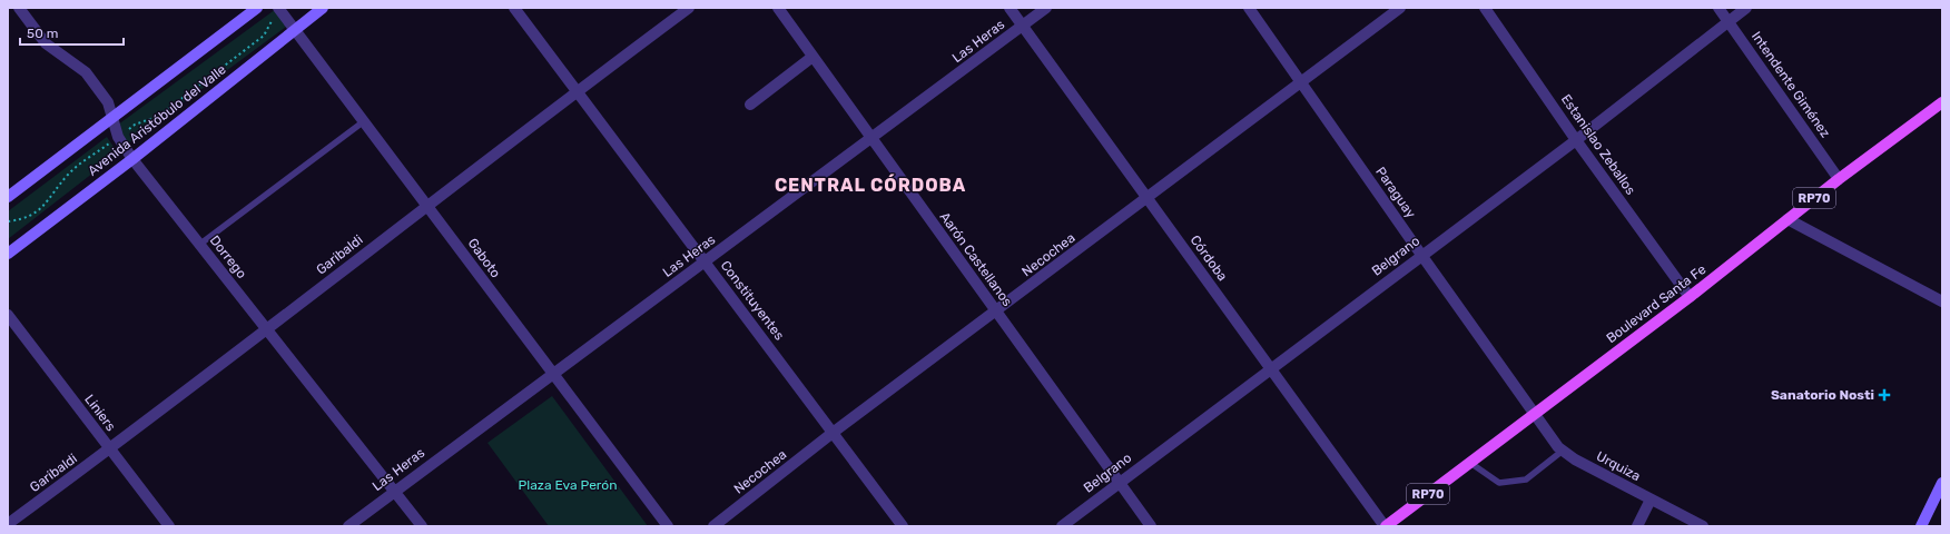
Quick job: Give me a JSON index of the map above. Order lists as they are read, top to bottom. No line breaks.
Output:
{"streets":{"main road":["RP70","Boulevard Santa Fe"],"street":["Las Heras","Intendente Giménez","Avenida Aristóbulo del Valle","Estanislao Zeballos","Paraguay","Garibaldi","Necochea","Belgrano","Dorrego","Gaboto","Córdoba","Aarón Castellanos","Constituyentes","Liniers","Urquiza"]},"crossings":[["Las Heras","Dorrego"],["Las Heras","Gaboto"],["Las Heras","Córdoba"],["Las Heras","Aarón Castellanos"],["Las Heras","Constituyentes"],["Intendente Giménez","Belgrano"],["Intendente Giménez","Boulevard Santa Fe"],["Avenida Aristóbulo del Valle","Dorrego"],["Avenida Aristóbulo del Valle","Gaboto"],["Estanislao Zeballos","Belgrano"],["Estanislao Zeballos","Boulevard Santa Fe"],["Paraguay","Necochea"],["Paraguay","Belgrano"],["Paraguay","Boulevard Santa Fe"],["Paraguay","Urquiza"],["Garibaldi","Dorrego"],["Garibaldi","Gaboto"],["Garibaldi","Constituyentes"],["Garibaldi","Liniers"],["Necochea","Córdoba"],["Necochea","Aarón Castellanos"],["Necochea","Constituyentes"],["Belgrano","Córdoba"],["Belgrano","Aarón Castellanos"],["Córdoba","Boulevard Santa Fe"],["Boulevard Santa Fe","Urquiza"]],"districts":["CENTRAL CÓRDOBA"],"parks":["Plaza Eva Perón"],"places":{"health":["Sanatorio Nosti"]},"scale_bar":"50 m"}
